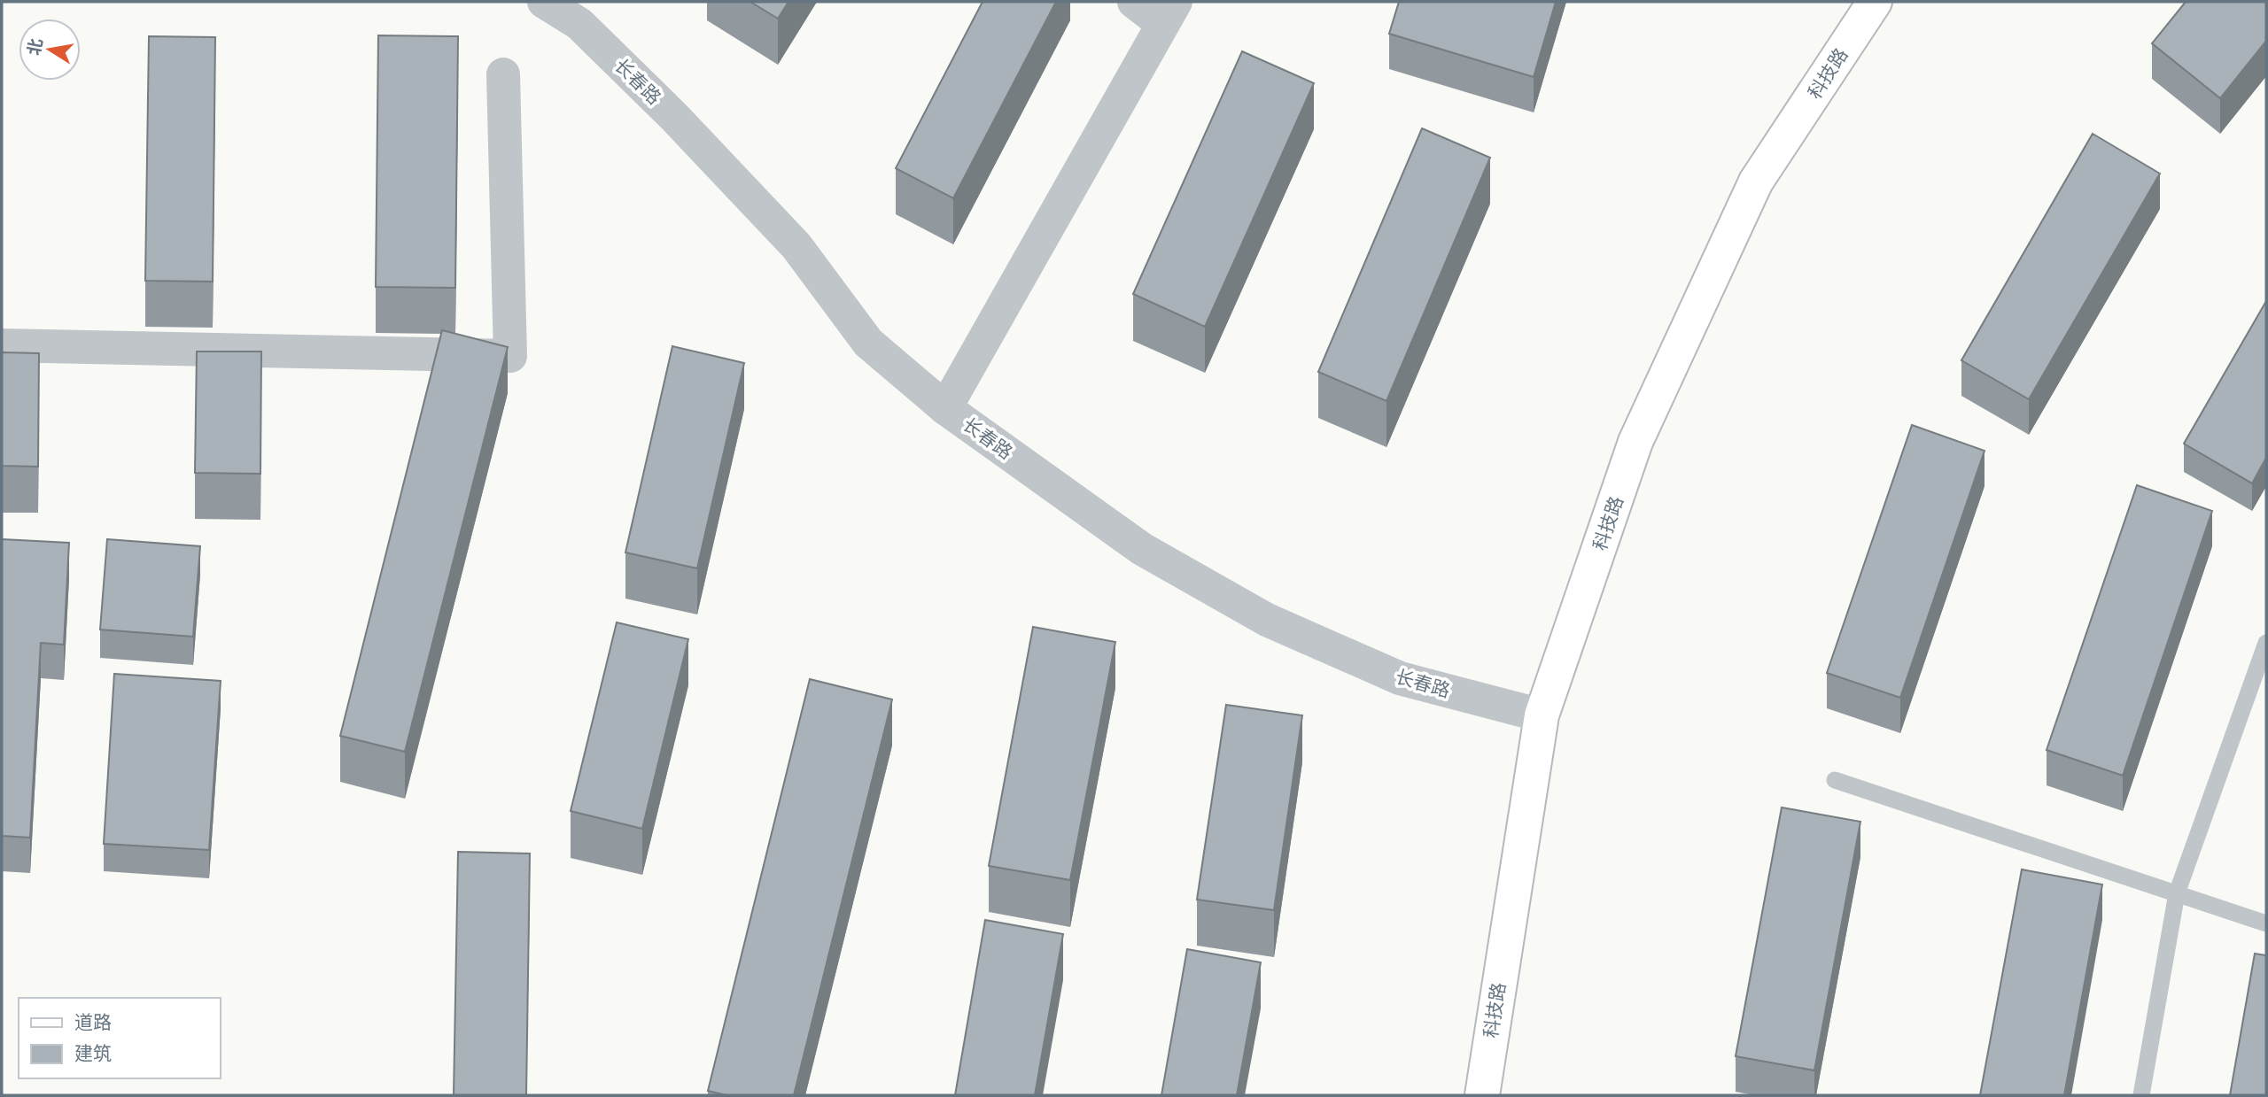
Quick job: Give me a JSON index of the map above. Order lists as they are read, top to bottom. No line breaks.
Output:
{"streets":{"main road":["科技路"],"street":["长春路"]},"crossings":[["科技路","长春路"]],"legend":["道路","建筑"],"north":"left"}
